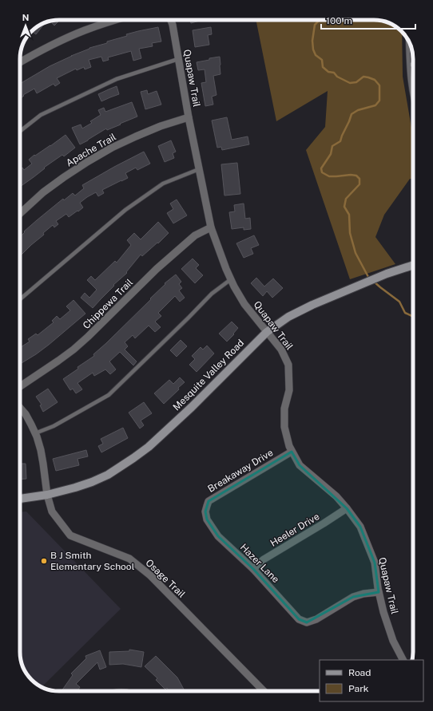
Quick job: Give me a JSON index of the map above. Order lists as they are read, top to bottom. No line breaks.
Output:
{"streets":{"street":["Quapaw Trail","Apache Trail","Chippewa Trail","Mesquite Valley Road","Breakaway Drive","Heeler Drive","Hazer Lane","Osage Trail"]},"crossings":[["Quapaw Trail","Apache Trail"],["Quapaw Trail","Chippewa Trail"],["Quapaw Trail","Mesquite Valley Road"],["Quapaw Trail","Breakaway Drive"],["Quapaw Trail","Heeler Drive"],["Quapaw Trail","Hazer Lane"],["Mesquite Valley Road","Osage Trail"],["Breakaway Drive","Hazer Lane"],["Heeler Drive","Hazer Lane"]],"places":["B J Smith Elementary School"],"legend":["Road","Park"],"scale_bar":"100 m","north":"top"}
